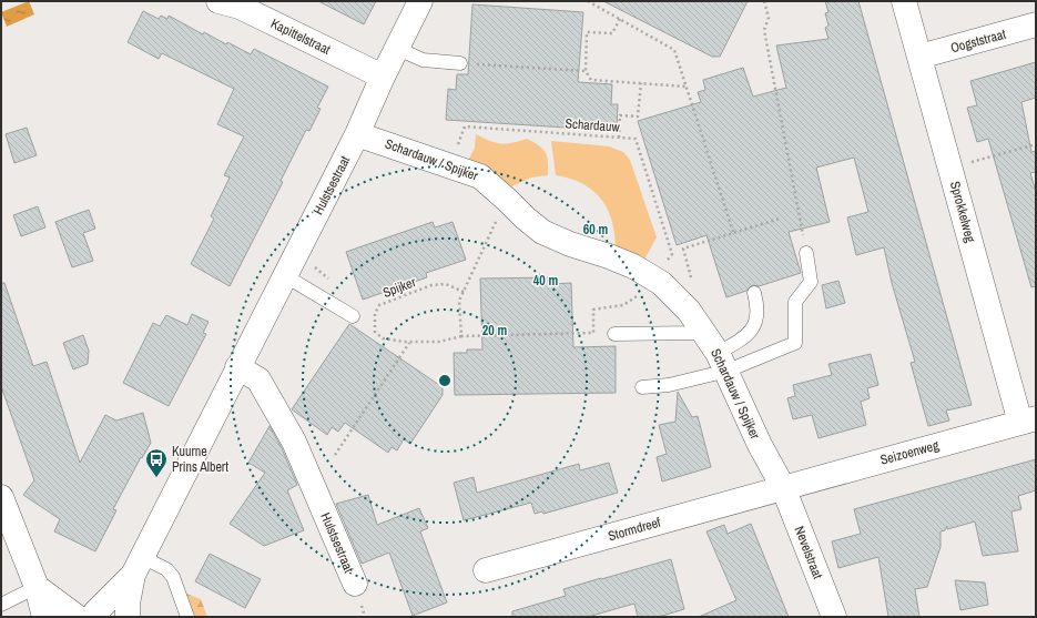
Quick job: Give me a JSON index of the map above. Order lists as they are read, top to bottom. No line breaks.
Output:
{"streets":{"street":["Kapittelstraat","Oogststraat","Schardauw / Spijker","Hulstsestraat","Sprokkelweg","Seizoenweg","Stormdreef","Nevelstraat"],"path":["Schardauw","Spijker"]},"crossings":[["Kapittelstraat","Hulstsestraat"],["Oogststraat","Sprokkelweg"],["Schardauw","Schardauw / Spijker"],["Schardauw","Spijker"],["Schardauw / Spijker","Hulstsestraat"],["Schardauw / Spijker","Spijker"],["Schardauw / Spijker","Seizoenweg"],["Schardauw / Spijker","Stormdreef"],["Schardauw / Spijker","Nevelstraat"],["Sprokkelweg","Seizoenweg"],["Seizoenweg","Stormdreef"],["Seizoenweg","Nevelstraat"],["Stormdreef","Nevelstraat"]],"places":{"bus stop":["Kuurne Prins Albert"]},"rings":["60 m","40 m","20 m"]}
